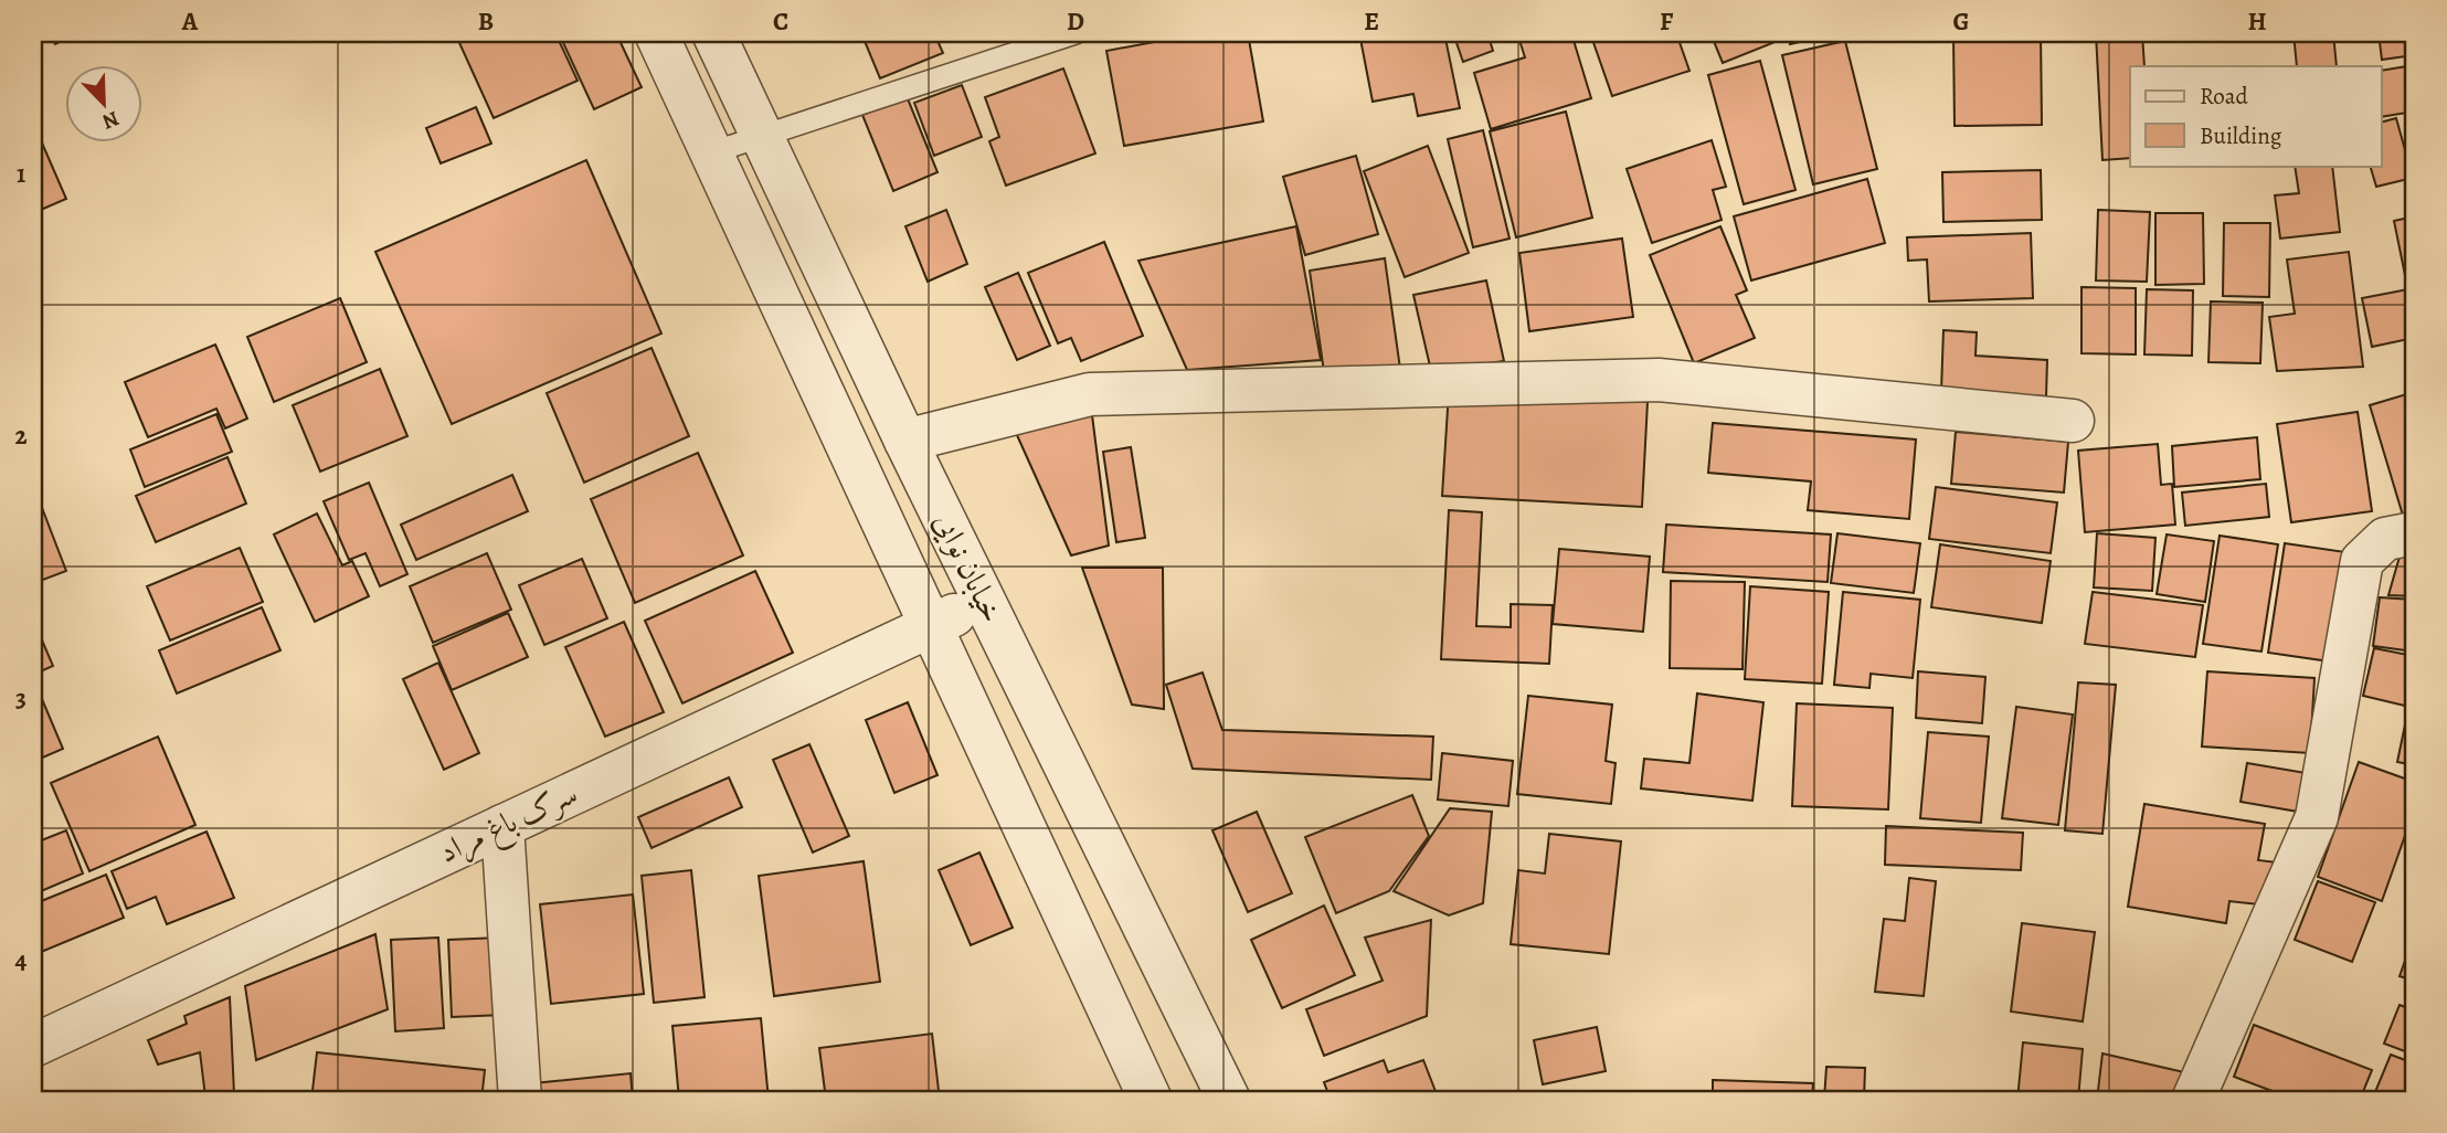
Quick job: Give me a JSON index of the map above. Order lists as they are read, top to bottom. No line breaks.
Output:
{"streets":{"street":["خیابان نوایی","سرک باغ مراد"]},"crossings":[["خیابان نوایی","سرک باغ مراد"]],"legend":["Road","Building"],"north":"bottom right","grid":{"columns":["A","B","C","D","E","F","G","H"],"rows":["1","2","3","4"]}}
